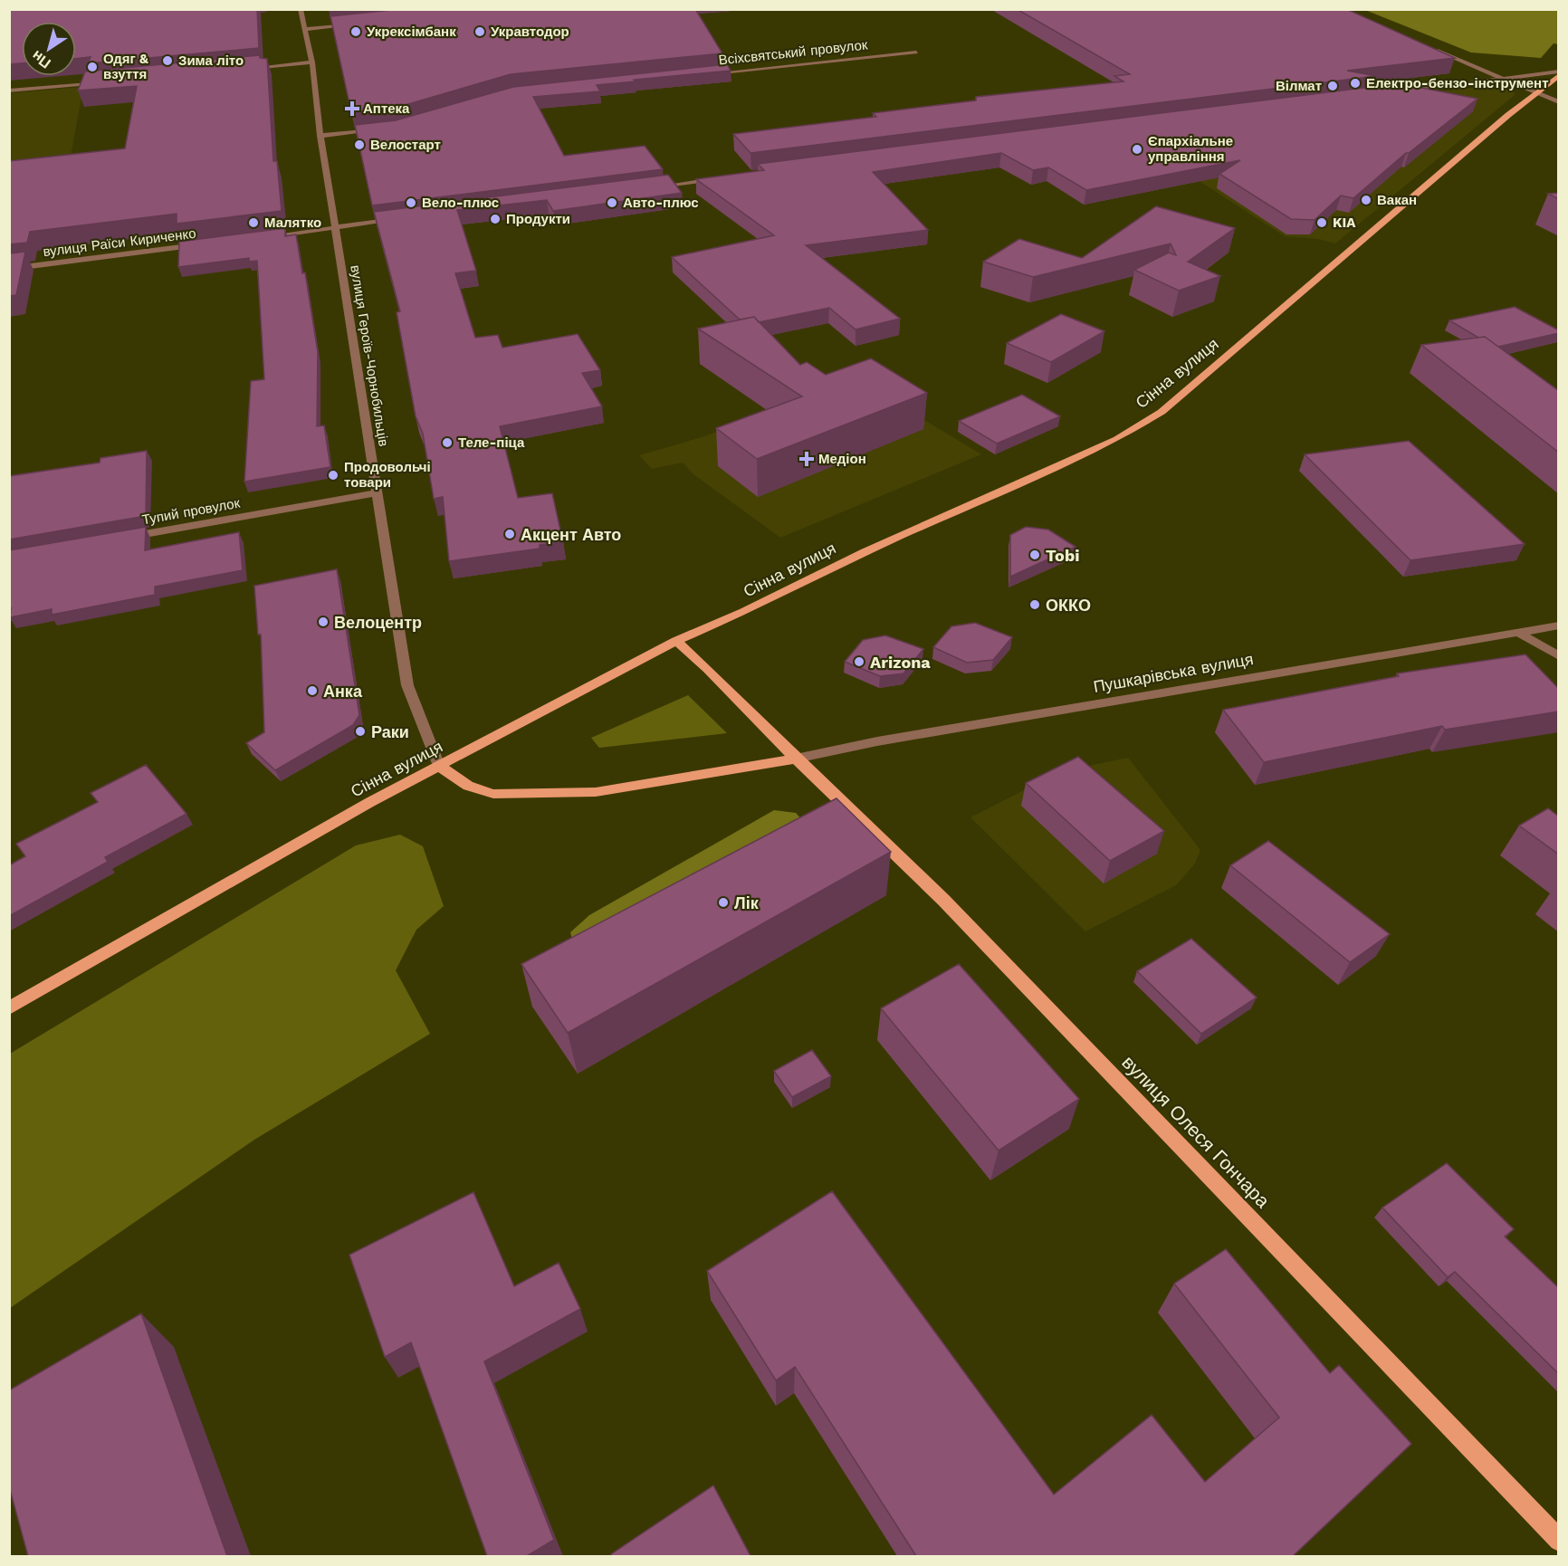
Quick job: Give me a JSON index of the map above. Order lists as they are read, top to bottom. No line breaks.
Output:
{"streets":{"main road":["Сінна вулиця","вулиця Олеся Гончара"],"street":["Всіхсвятський провулок","вулиця Раїси Кириченко","вулиця Героїв-Чорнобильців","Тупий провулок","Пушкарівська вулиця"]},"crossings":[["вулиця Героїв-Чорнобильців","Сінна вулиця"],["вулиця Героїв-Чорнобильців","Тупий провулок"],["Сінна вулиця","вулиця Олеся Гончара"],["Пушкарівська вулиця","вулиця Олеся Гончара"]],"places":{"other":["Укрексімбанк","Укравтодор","Зима літо","Одяг & взуття","Електро-бензо-інструмент","Вілмат","Велостарт","Єпархіальне управління","Вакан","Вело-плюс","Авто-плюс","Продукти","Малятко","KIA","Теле-піца","Продовольчі товари","Акцент Авто","Tobi","ОККО","Велоцентр","Arizona","Анка","Раки","Лік"],"health":["Аптека","Медіон"]},"north":"bottom left"}
